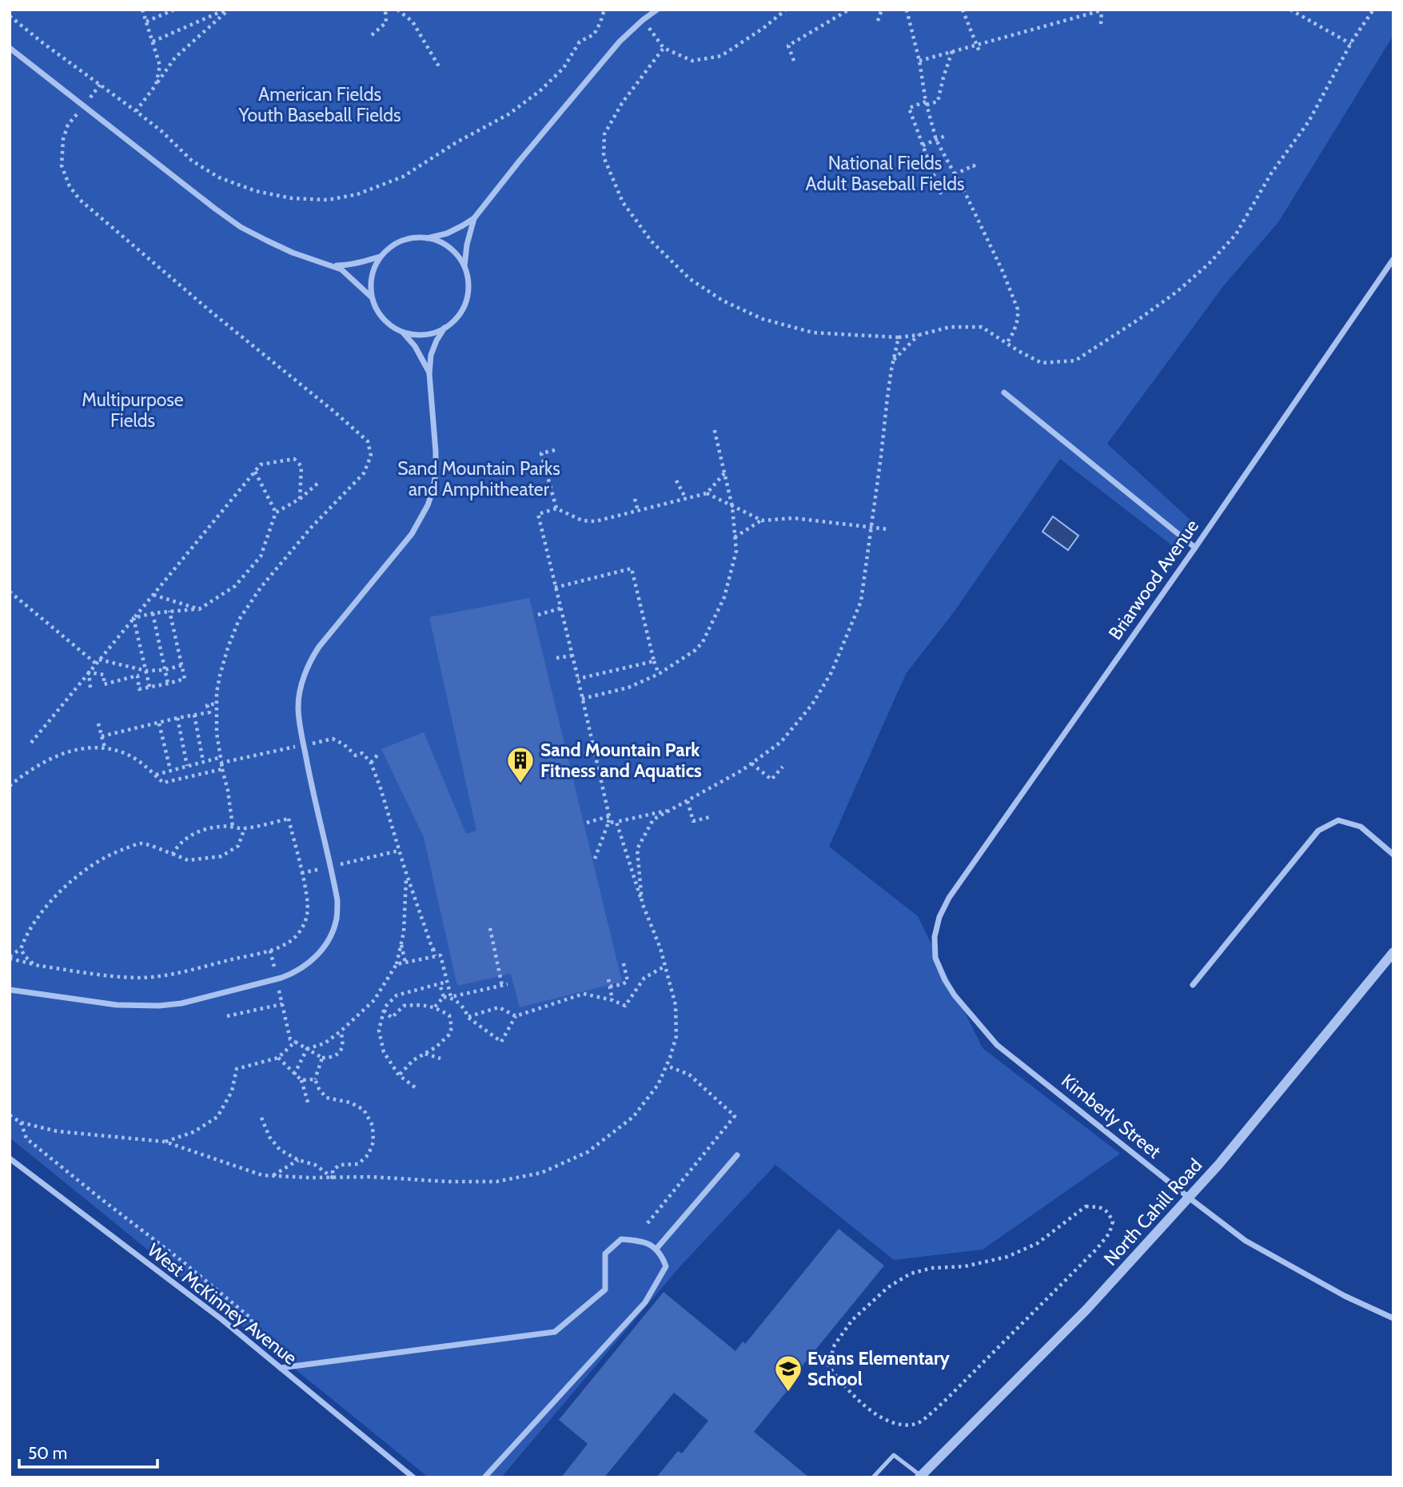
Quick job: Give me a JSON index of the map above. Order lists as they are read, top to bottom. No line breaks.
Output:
{"streets":{"street":["Briarwood Avenue","Kimberly Street","North Cahill Road","West McKinney Avenue"]},"crossings":[["Briarwood Avenue","Kimberly Street"],["Kimberly Street","North Cahill Road"]],"parks":["American Fields Youth Baseball Fields","National Fields Adult Baseball Fields","Multipurpose Fields","Sand Mountain Parks and Amphitheater"],"places":{"building":["Sand Mountain Park Fitness and Aquatics"],"school or university":["Evans Elementary School"]},"scale_bar":"50 m"}
